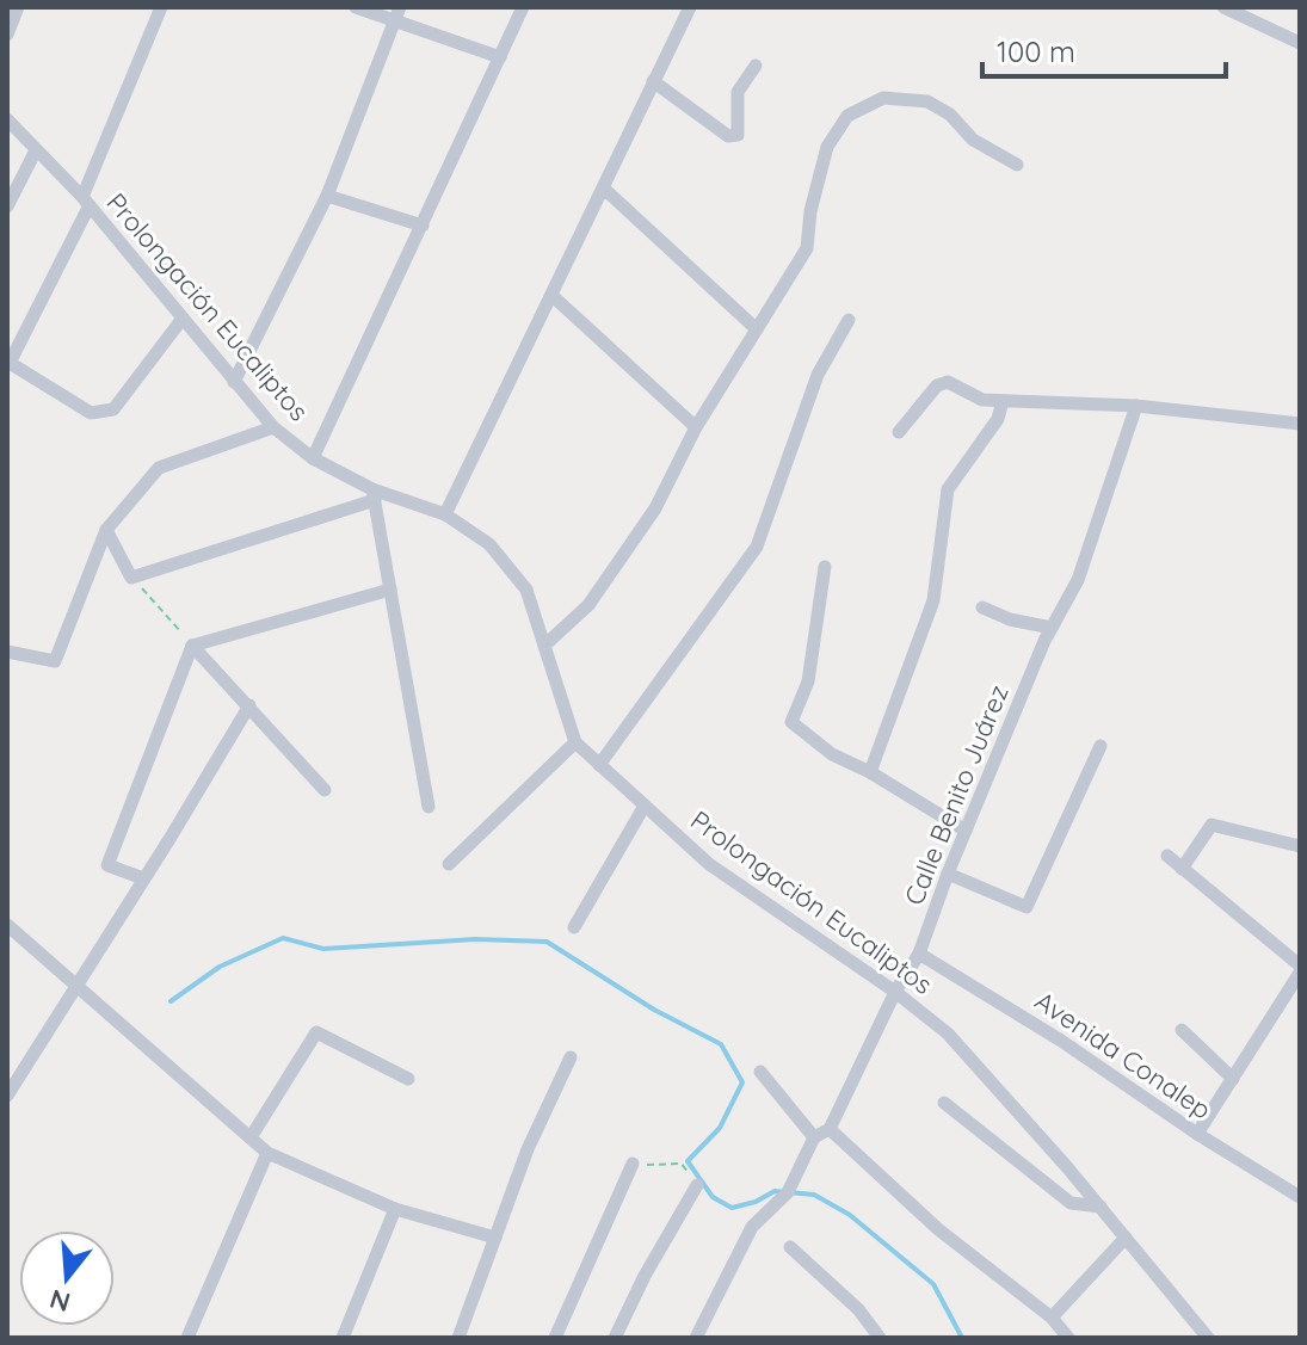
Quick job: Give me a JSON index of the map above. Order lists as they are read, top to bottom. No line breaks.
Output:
{"streets":{"street":["Prolongación Eucaliptos","Calle Benito Juárez","Avenida Conalep"]},"crossings":[["Prolongación Eucaliptos","Calle Benito Juárez"],["Calle Benito Juárez","Avenida Conalep"]],"scale_bar":"100 m","north":"bottom"}
